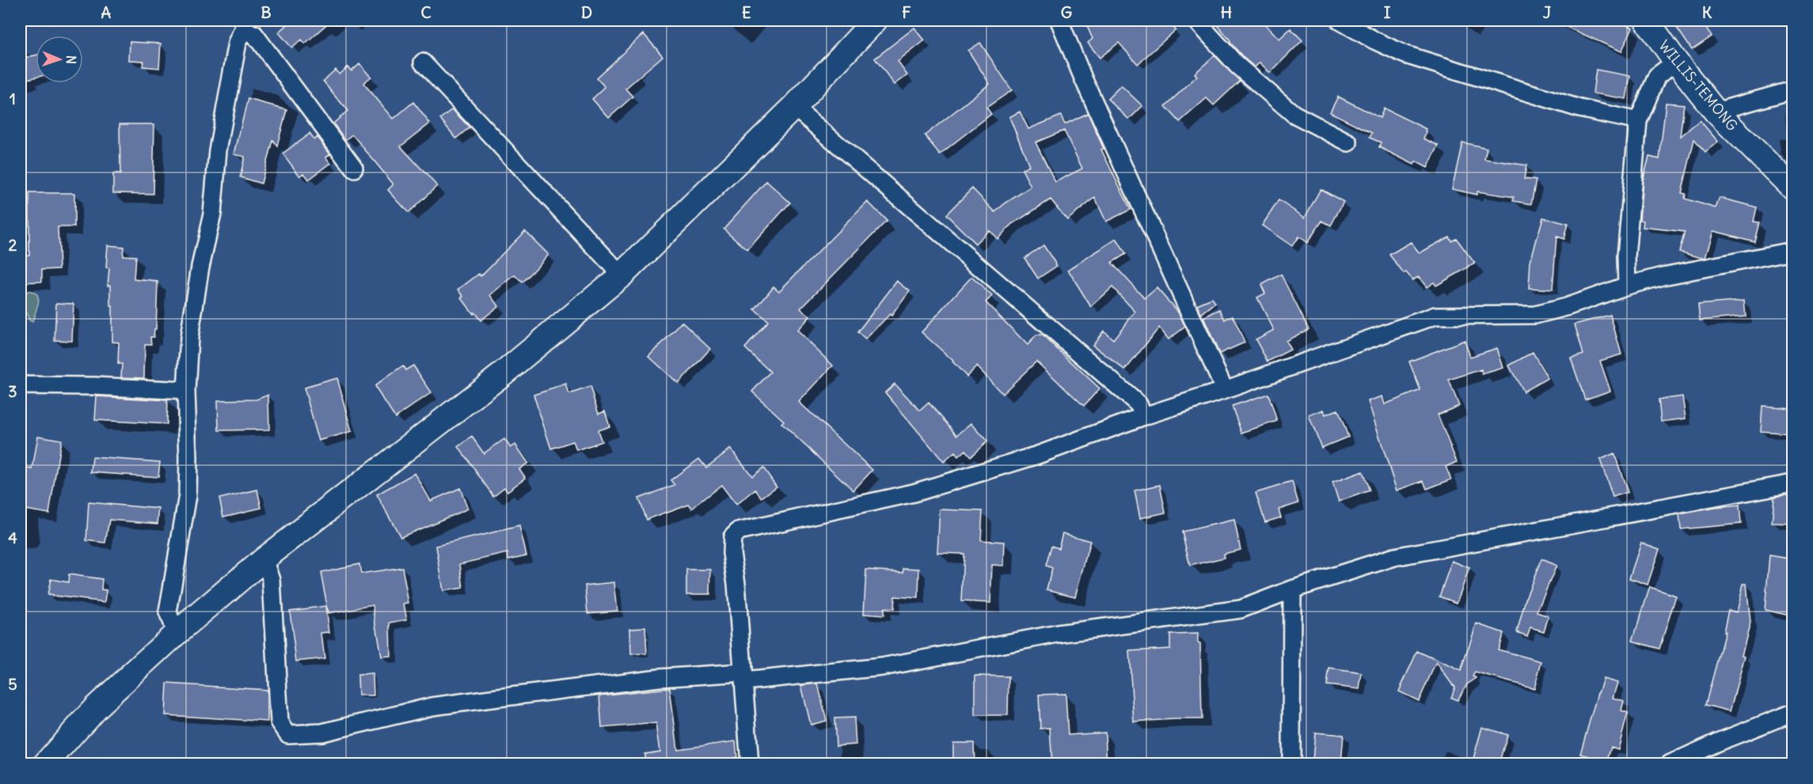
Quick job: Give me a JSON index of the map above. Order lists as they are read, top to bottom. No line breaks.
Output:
{"streets":{"main road":["WILLIS-TEMONG"]},"north":"right","grid":{"columns":["A","B","C","D","E","F","G","H","I","J","K"],"rows":["1","2","3","4","5"]}}
